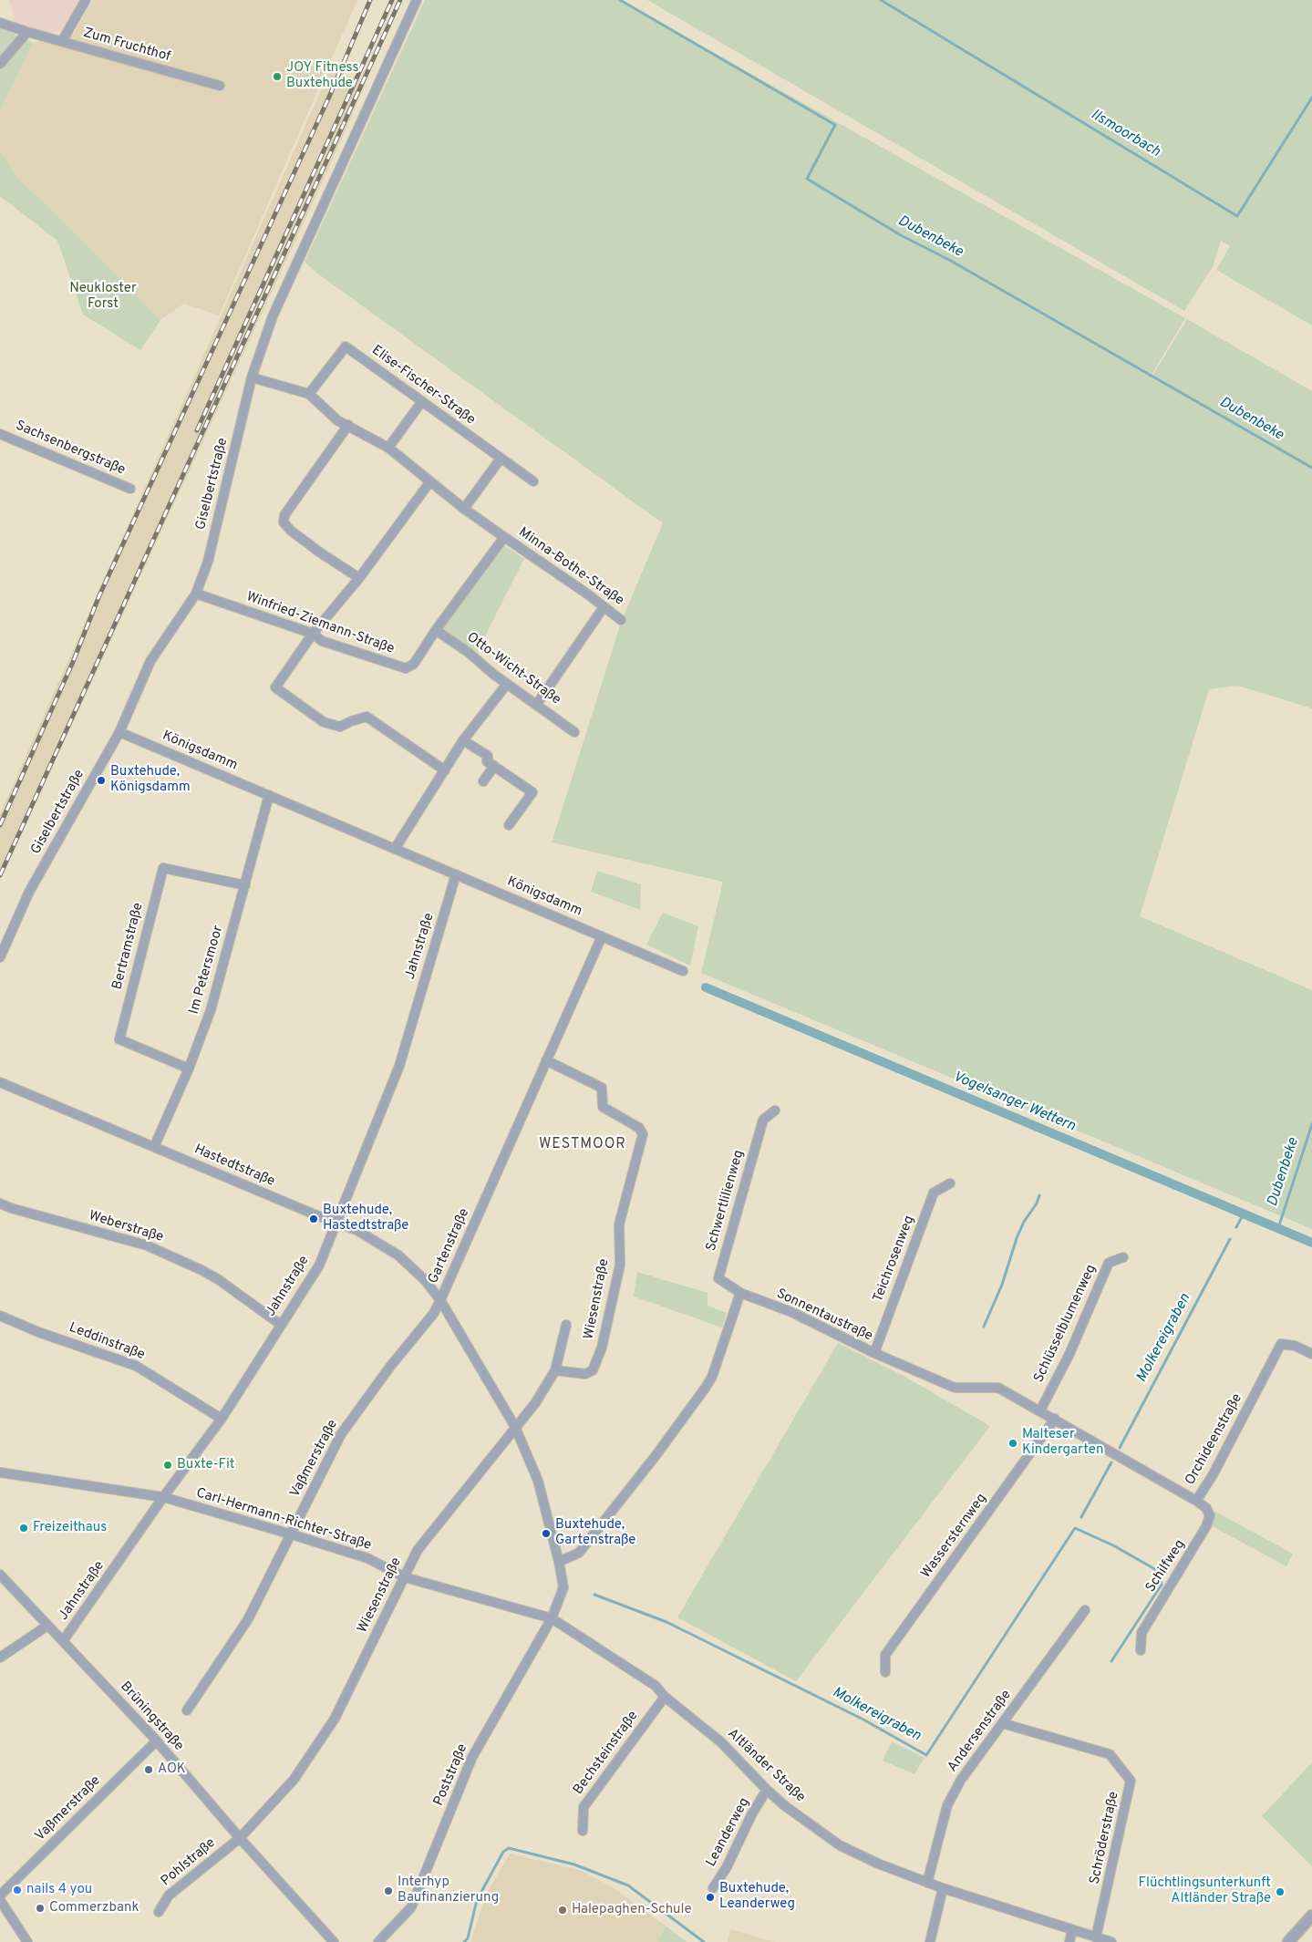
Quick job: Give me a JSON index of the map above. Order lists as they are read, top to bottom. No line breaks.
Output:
{"streets":{"street":["Zum Fruchthof","Elise-Fischer-Straße","Sachsenbergstraße","Giselbertstraße","Minna-Bothe-Straße","Winfried-Ziemann-Straße","Otto-Wicht-Straße","Königsdamm","Bertramstraße","Jahnstraße","Im Petersmoor","Hastedtstraße","Schwertlilienweg","Weberstraße","Gartenstraße","Teichrosenweg","Wiesenstraße","Sonnentaustraße","Schlüsselblumenweg","Leddinstraße","Orchideenstraße","Vaßmerstraße","Carl-Hermann-Richter-Straße","Wassersternweg","Schilfweg","Brüningstraße","Andersenstraße","Bechsteinstraße","Altländer Straße","Poststraße","Leanderweg","Schröderstraße","Pohlstraße"]},"crossings":[["Giselbertstraße","Winfried-Ziemann-Straße"],["Giselbertstraße","Königsdamm"],["Minna-Bothe-Straße","Winfried-Ziemann-Straße"],["Winfried-Ziemann-Straße","Otto-Wicht-Straße"],["Königsdamm","Jahnstraße"],["Königsdamm","Im Petersmoor"],["Königsdamm","Gartenstraße"],["Bertramstraße","Im Petersmoor"],["Jahnstraße","Hastedtstraße"],["Jahnstraße","Weberstraße"],["Jahnstraße","Leddinstraße"],["Jahnstraße","Carl-Hermann-Richter-Straße"],["Jahnstraße","Brüningstraße"],["Im Petersmoor","Hastedtstraße"],["Hastedtstraße","Gartenstraße"],["Hastedtstraße","Vaßmerstraße"],["Schwertlilienweg","Sonnentaustraße"],["Gartenstraße","Wiesenstraße"],["Gartenstraße","Vaßmerstraße"],["Gartenstraße","Carl-Hermann-Richter-Straße"],["Gartenstraße","Altländer Straße"],["Gartenstraße","Poststraße"],["Teichrosenweg","Sonnentaustraße"],["Wiesenstraße","Carl-Hermann-Richter-Straße"],["Wiesenstraße","Brüningstraße"],["Wiesenstraße","Pohlstraße"],["Sonnentaustraße","Orchideenstraße"],["Schlüsselblumenweg","Orchideenstraße"],["Orchideenstraße","Wassersternweg"],["Orchideenstraße","Schilfweg"],["Vaßmerstraße","Carl-Hermann-Richter-Straße"],["Vaßmerstraße","Brüningstraße"],["Carl-Hermann-Richter-Straße","Altländer Straße"],["Carl-Hermann-Richter-Straße","Poststraße"],["Brüningstraße","Pohlstraße"],["Andersenstraße","Altländer Straße"],["Andersenstraße","Schröderstraße"],["Bechsteinstraße","Altländer Straße"],["Altländer Straße","Poststraße"],["Altländer Straße","Leanderweg"],["Altländer Straße","Schröderstraße"]],"districts":["WESTMOOR"],"water":["Ilsmoorbach","Dubenbeke","Vogelsanger Wettern","Molkereigraben"],"parks":["Neukloster Forst"],"places":["JOY Fitness Buxtehude","Buxtehude, Königsdamm","Buxtehude, Hastedtstraße","Malteser Kindergarten","Buxte-Fit","Freizeithaus","Buxtehude, Gartenstraße","AOK","nails 4 you","Interhyp Baufinanzierung","Flüchtlingsunterkunft Altländer Straße","Buxtehude, Leanderweg","Commerzbank","Halepaghen-Schule"]}
